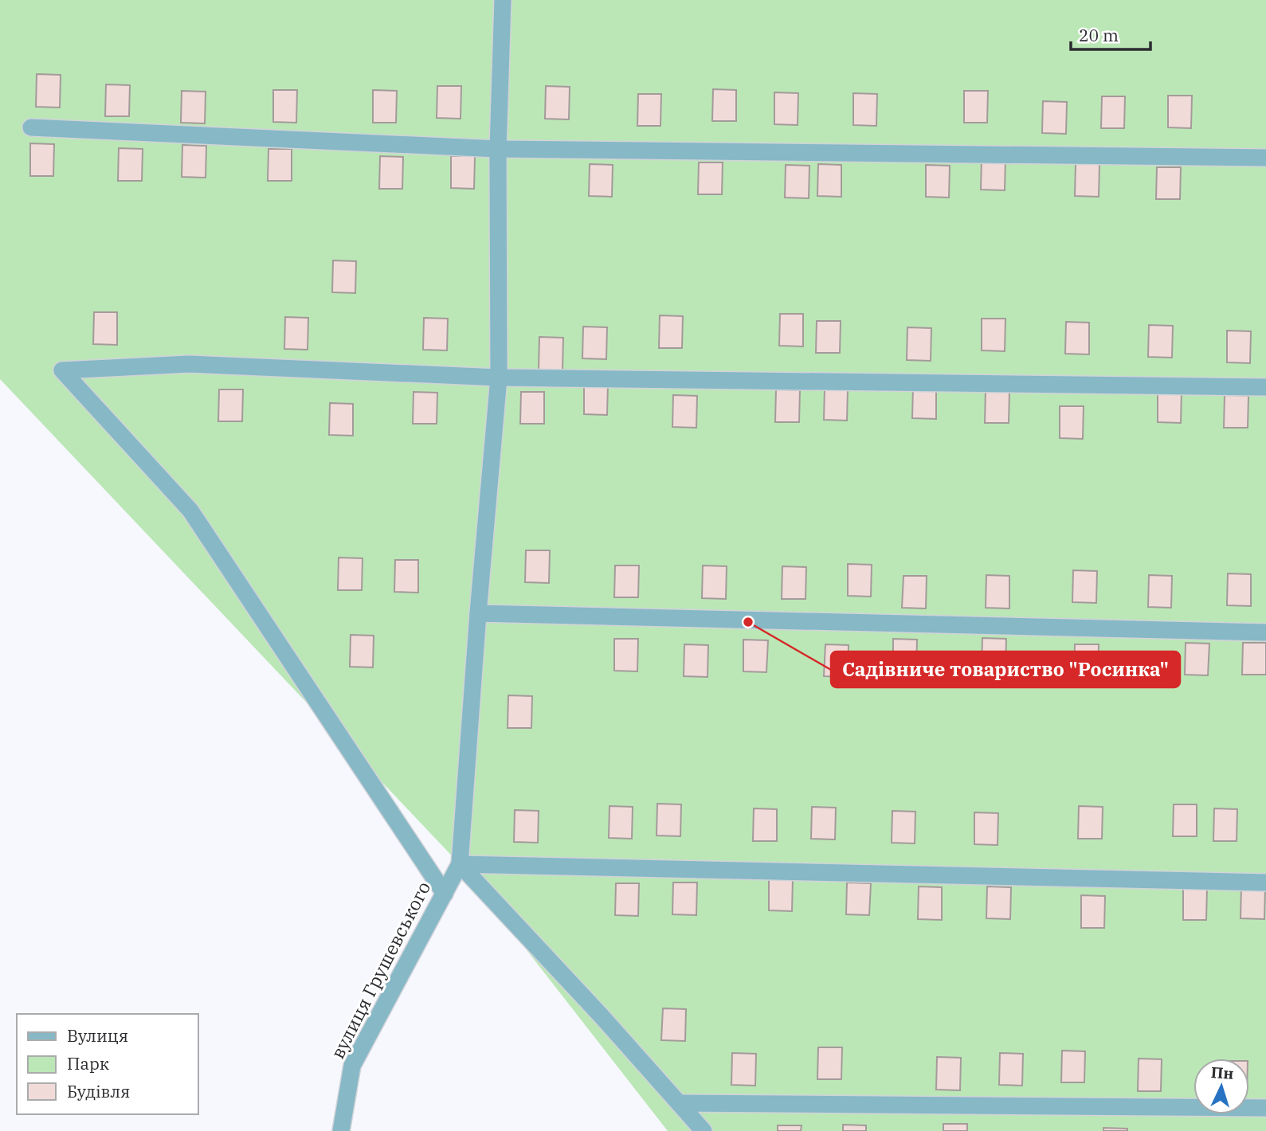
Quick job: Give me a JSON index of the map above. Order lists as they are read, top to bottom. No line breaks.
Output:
{"streets":{"street":["вулиця Грушевського"]},"places":["Садівниче товариство \"Росинка\""],"legend":["Вулиця","Парк","Будівля"],"scale_bar":"20 m","north":"top"}
